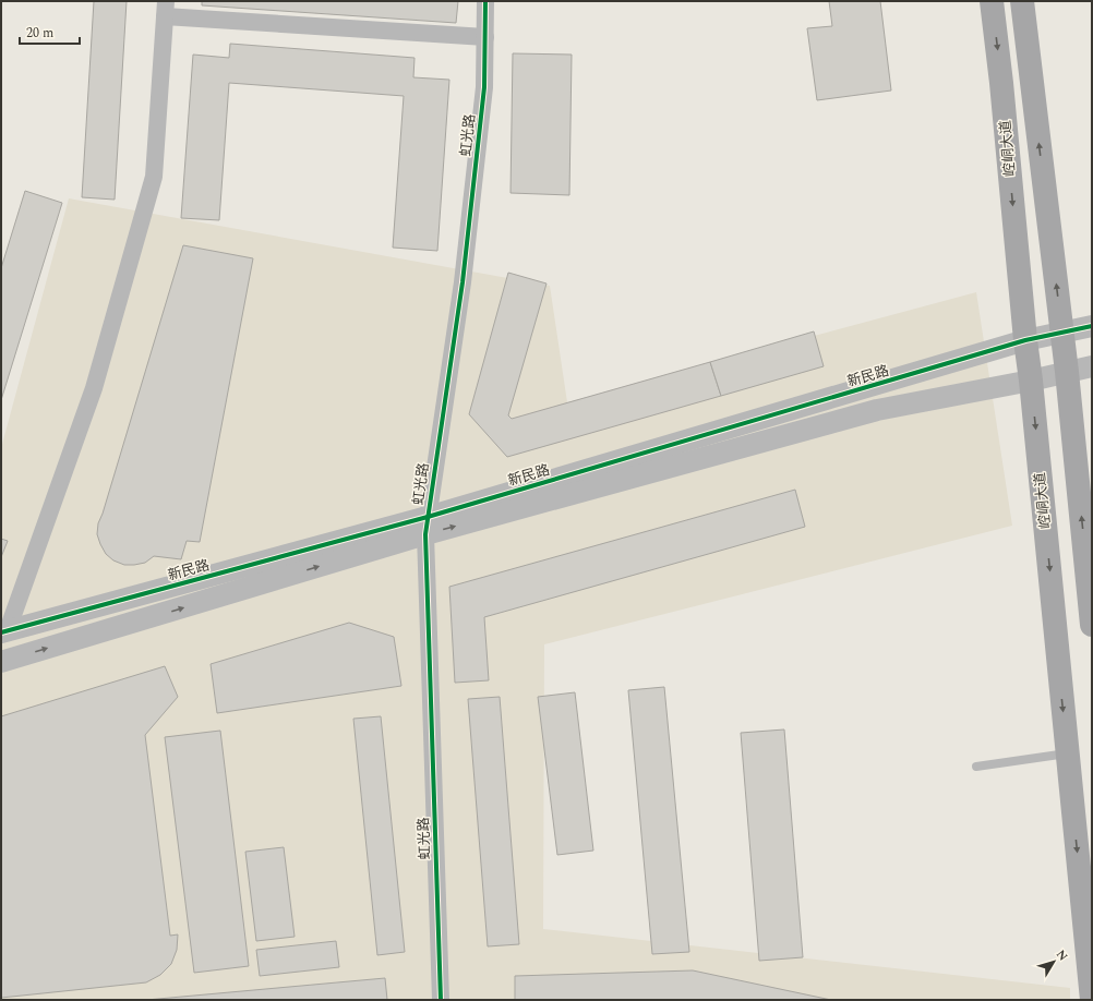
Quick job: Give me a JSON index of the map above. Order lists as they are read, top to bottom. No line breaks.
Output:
{"streets":{"main road":["崆峒大道"],"street":["虹光路","新民路"]},"crossings":[["虹光路","新民路"],["崆峒大道","新民路"]],"scale_bar":"20 m","north":"top right"}
